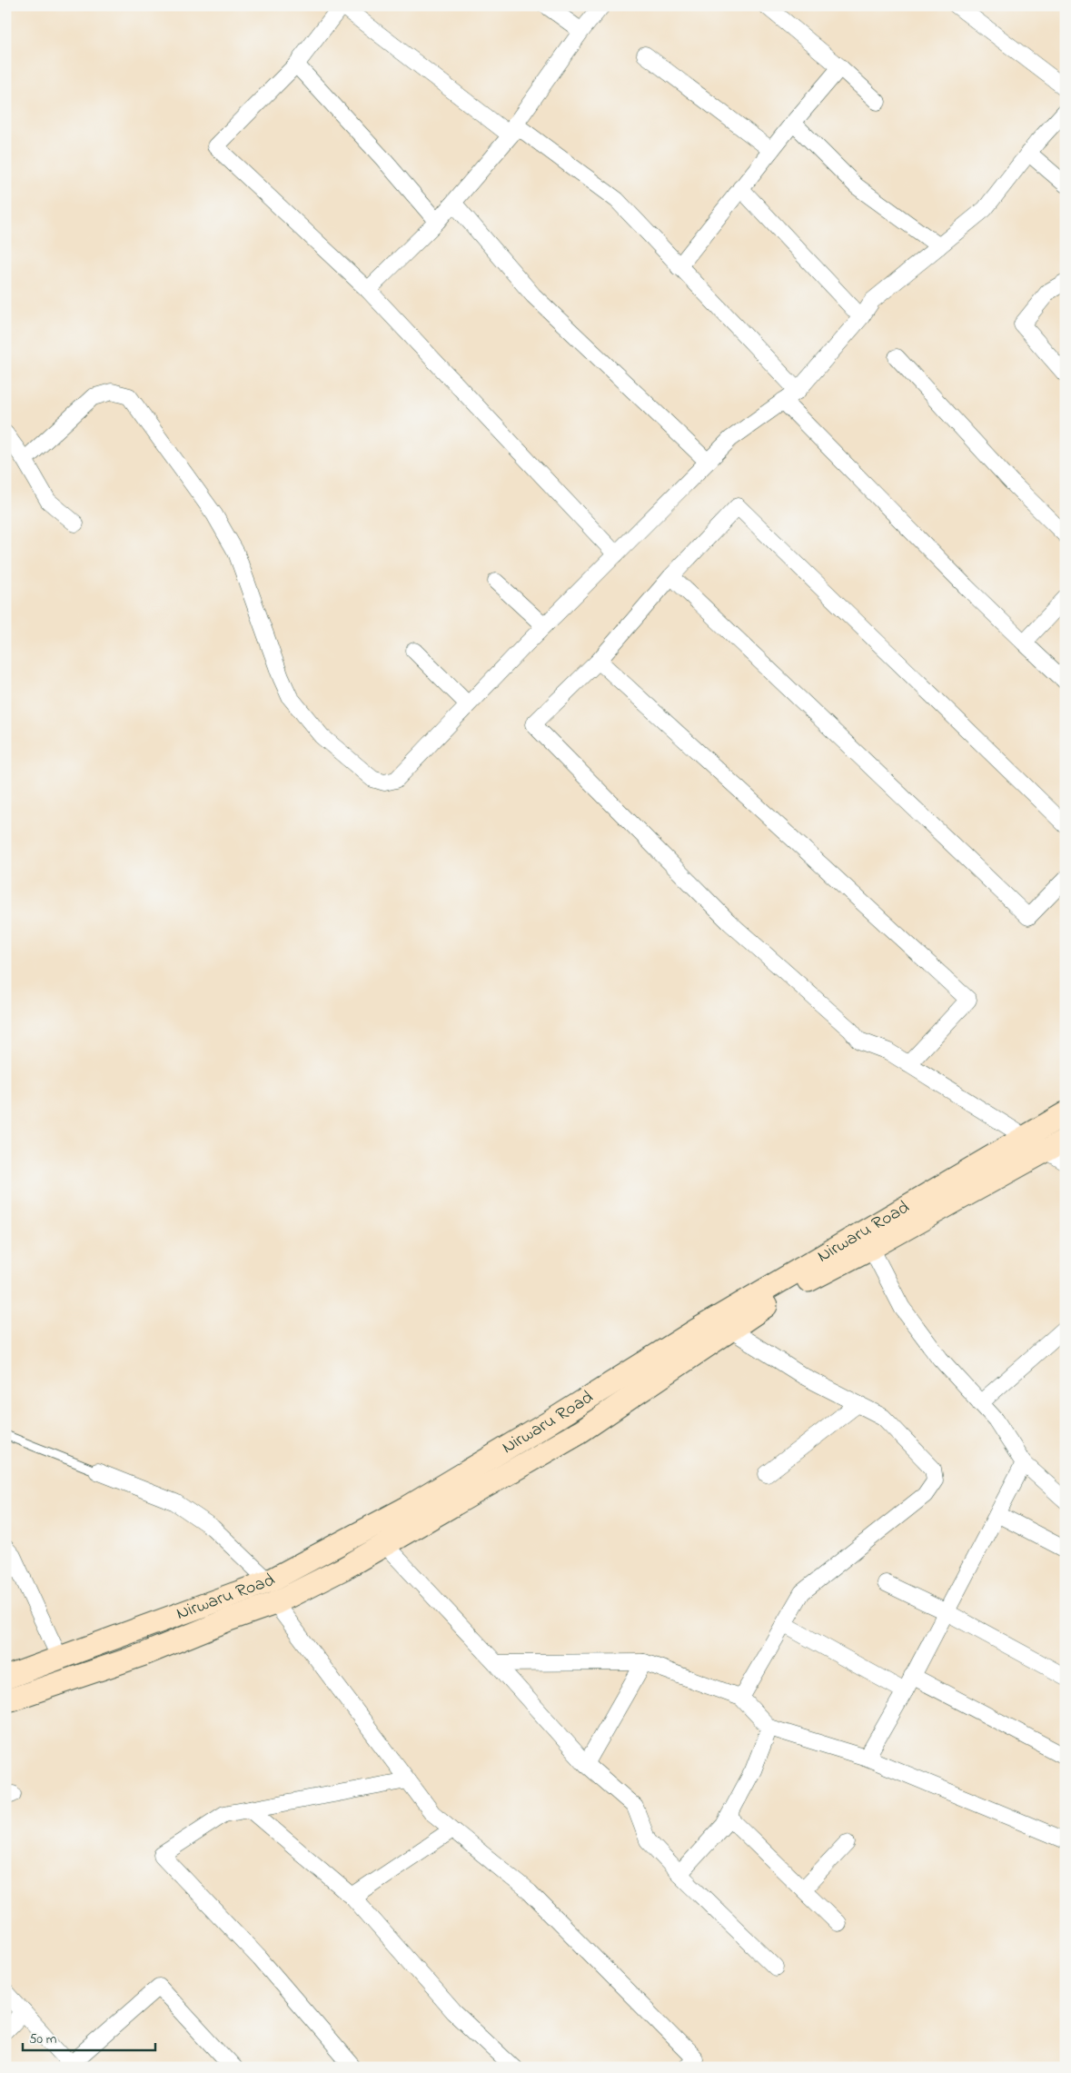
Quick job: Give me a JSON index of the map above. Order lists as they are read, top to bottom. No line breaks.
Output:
{"streets":{"street":["Nirwaru Road"]},"scale_bar":"50 m"}
